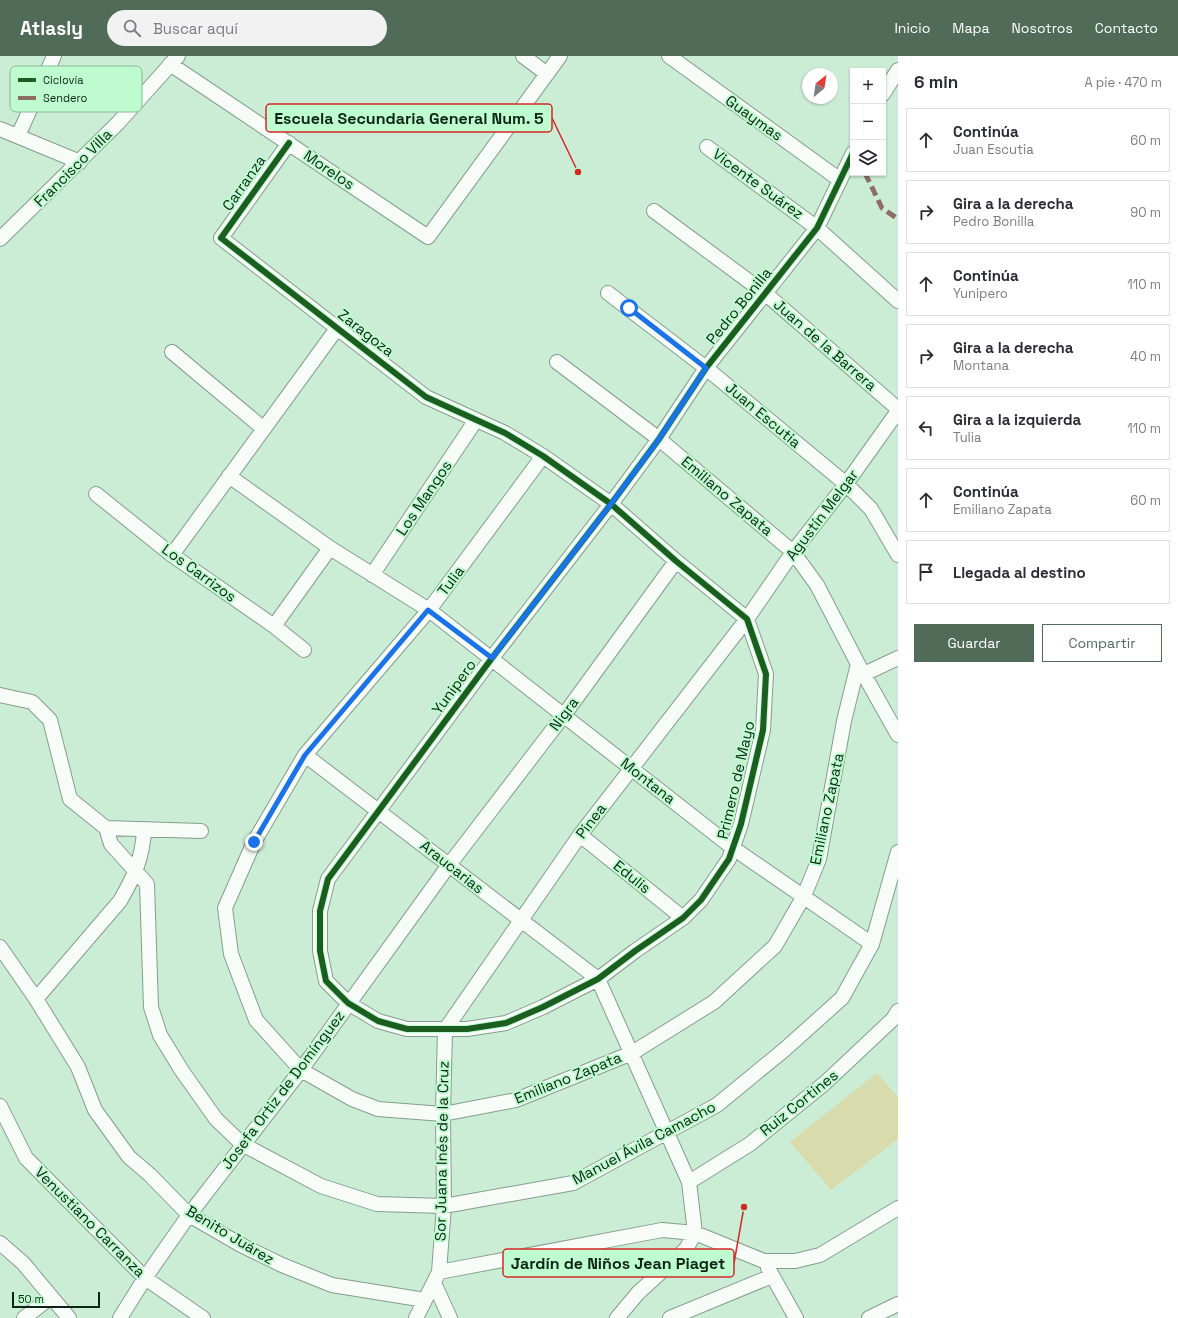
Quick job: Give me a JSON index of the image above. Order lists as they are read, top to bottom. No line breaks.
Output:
{"streets":{"street":["Guaymas","Francisco Villa","Morelos","Carranza","Vicente Suárez","Pedro Bonilla","Zaragoza","Juan de la Barrera","Juan Escutia","Emiliano Zapata","Los Mangos","Agustín Melgar","Los Carrizos","Tulia","Yunipero","Nigra","Primero de Mayo","Montana","Pinea","Araucarias","Edulis","Josefa Ortiz de Domínguez","Ruiz Cortines","Manuel Ávila Camacho","Sor Juana Inés de la Cruz","Venustiano Carranza","Benito Juárez"]},"crossings":[["Guaymas","Pedro Bonilla"],["Francisco Villa","Morelos"],["Morelos","Carranza"],["Carranza","Zaragoza"],["Vicente Suárez","Pedro Bonilla"],["Pedro Bonilla","Juan de la Barrera"],["Pedro Bonilla","Juan Escutia"],["Pedro Bonilla","Emiliano Zapata"],["Pedro Bonilla","Yunipero"],["Zaragoza","Los Mangos"],["Zaragoza","Tulia"],["Juan de la Barrera","Agustín Melgar"],["Juan Escutia","Agustín Melgar"],["Emiliano Zapata","Agustín Melgar"],["Emiliano Zapata","Tulia"],["Emiliano Zapata","Montana"],["Emiliano Zapata","Araucarias"],["Emiliano Zapata","Josefa Ortiz de Domínguez"],["Emiliano Zapata","Sor Juana Inés de la Cruz"],["Los Mangos","Montana"],["Agustín Melgar","Primero de Mayo"],["Agustín Melgar","Pinea"],["Tulia","Montana"],["Tulia","Araucarias"],["Yunipero","Montana"],["Yunipero","Araucarias"],["Nigra","Montana"],["Nigra","Araucarias"],["Nigra","Josefa Ortiz de Domínguez"],["Primero de Mayo","Montana"],["Primero de Mayo","Pinea"],["Primero de Mayo","Araucarias"],["Primero de Mayo","Edulis"],["Montana","Pinea"],["Montana","Manuel Ávila Camacho"],["Pinea","Araucarias"],["Pinea","Edulis"],["Pinea","Sor Juana Inés de la Cruz"],["Araucarias","Josefa Ortiz de Domínguez"],["Josefa Ortiz de Domínguez","Manuel Ávila Camacho"],["Josefa Ortiz de Domínguez","Venustiano Carranza"],["Josefa Ortiz de Domínguez","Benito Juárez"],["Manuel Ávila Camacho","Sor Juana Inés de la Cruz"]],"places":["Escuela Secundaria General Num. 5","Jardín de Niños Jean Piaget"],"legend":["Ciclovía","Sendero"],"scale_bar":"50 m","north":"top right","page":{"header":"Atlasly","search":"Buscar aquí","nav":["Inicio","Mapa","Nosotros","Contacto"],"heading":["6 min","A pie · 470 m"],"map_buttons":["+","−"],"list":[["Continúa","Juan Escutia","60 m"],["Gira a la derecha","Pedro Bonilla","90 m"],["Continúa","Yunipero","110 m"],["Gira a la derecha","Montana","40 m"],["Gira a la izquierda","Tulia","110 m"],["Continúa","Emiliano Zapata","60 m"],"Llegada al destino"],"buttons":["Guardar","Compartir"],"scale":"50 m"}}
